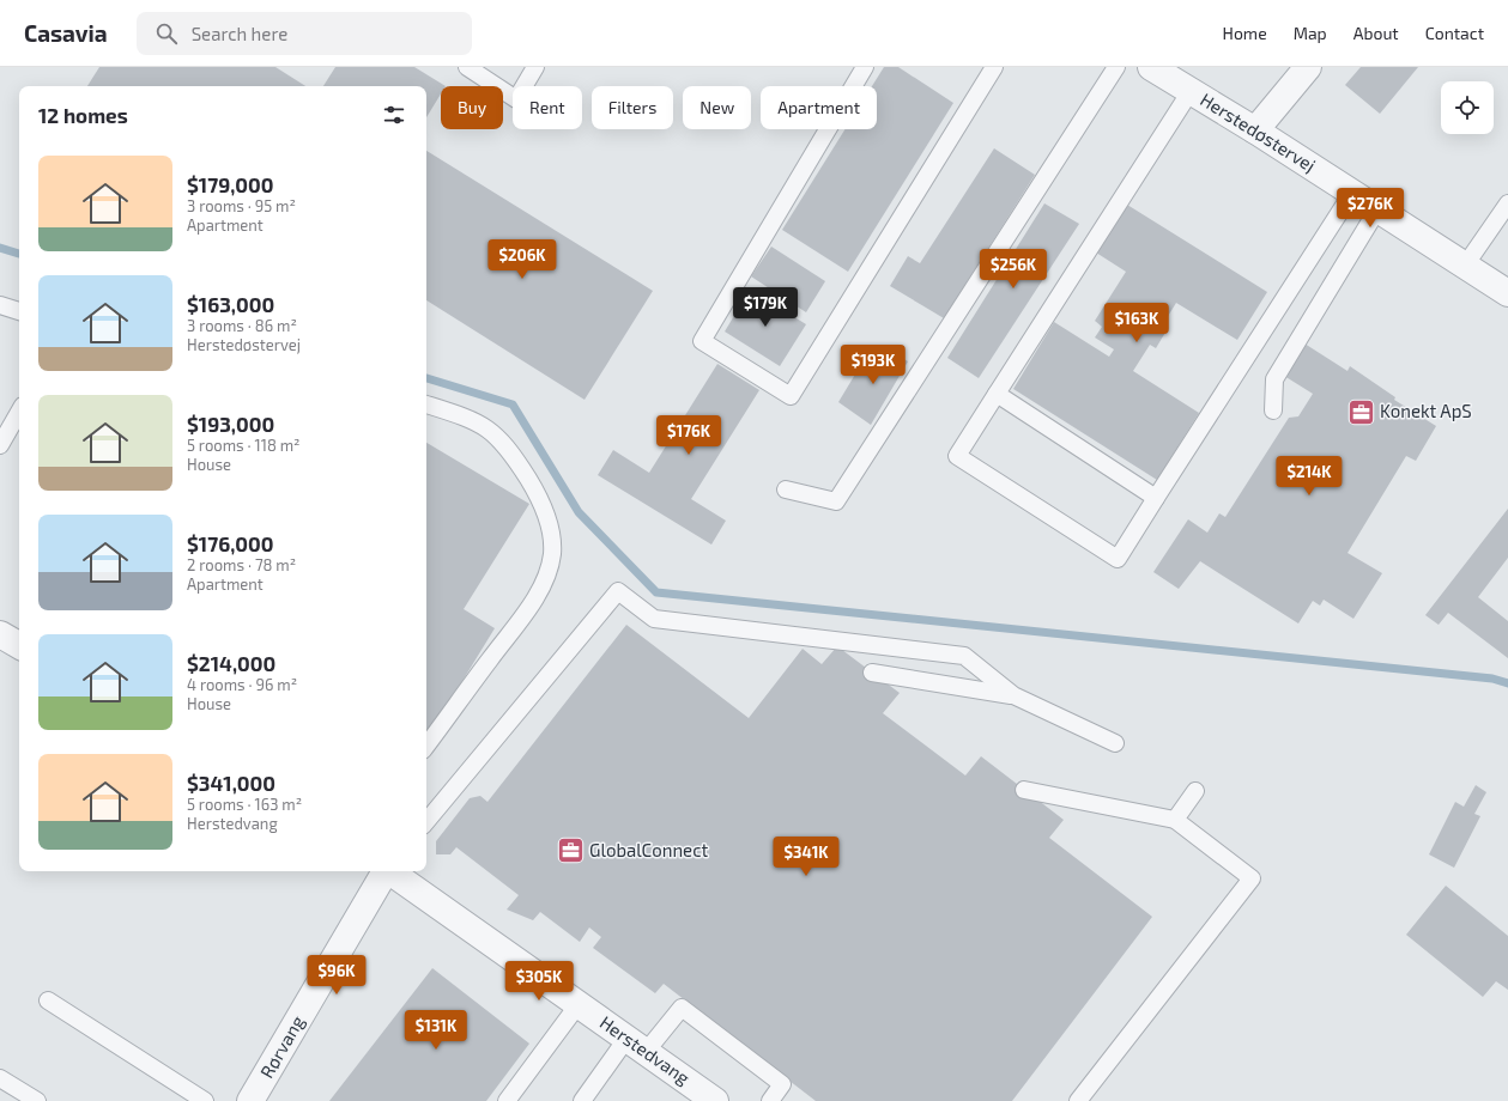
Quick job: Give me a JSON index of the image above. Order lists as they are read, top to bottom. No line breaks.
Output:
{"streets":{"street":["Herstedøstervej","Rørvang","Herstedvang"]},"places":{"office":["Konekt ApS","GlobalConnect"]},"page":{"header":"Casavia","search":"Search here","nav":["Home","Map","About","Contact"],"chip":["Buy","Rent","Filters","New","Apartment"],"heading":"12 homes","list":[{"name":"$179,000","note":"3 rooms · 95 m² · Apartment"},{"name":"$163,000","note":"3 rooms · 86 m² · Herstedøstervej"},{"name":"$193,000","note":"5 rooms · 118 m² · House"},{"name":"$176,000","note":"2 rooms · 78 m² · Apartment"},{"name":"$214,000","note":"4 rooms · 96 m² · House"},{"name":"$341,000","note":"5 rooms · 163 m² · Herstedvang"}],"price":["$276K","$206K","$256K","$179K","$163K","$193K","$176K","$214K","$341K","$96K","$305K","$131K"]}}
